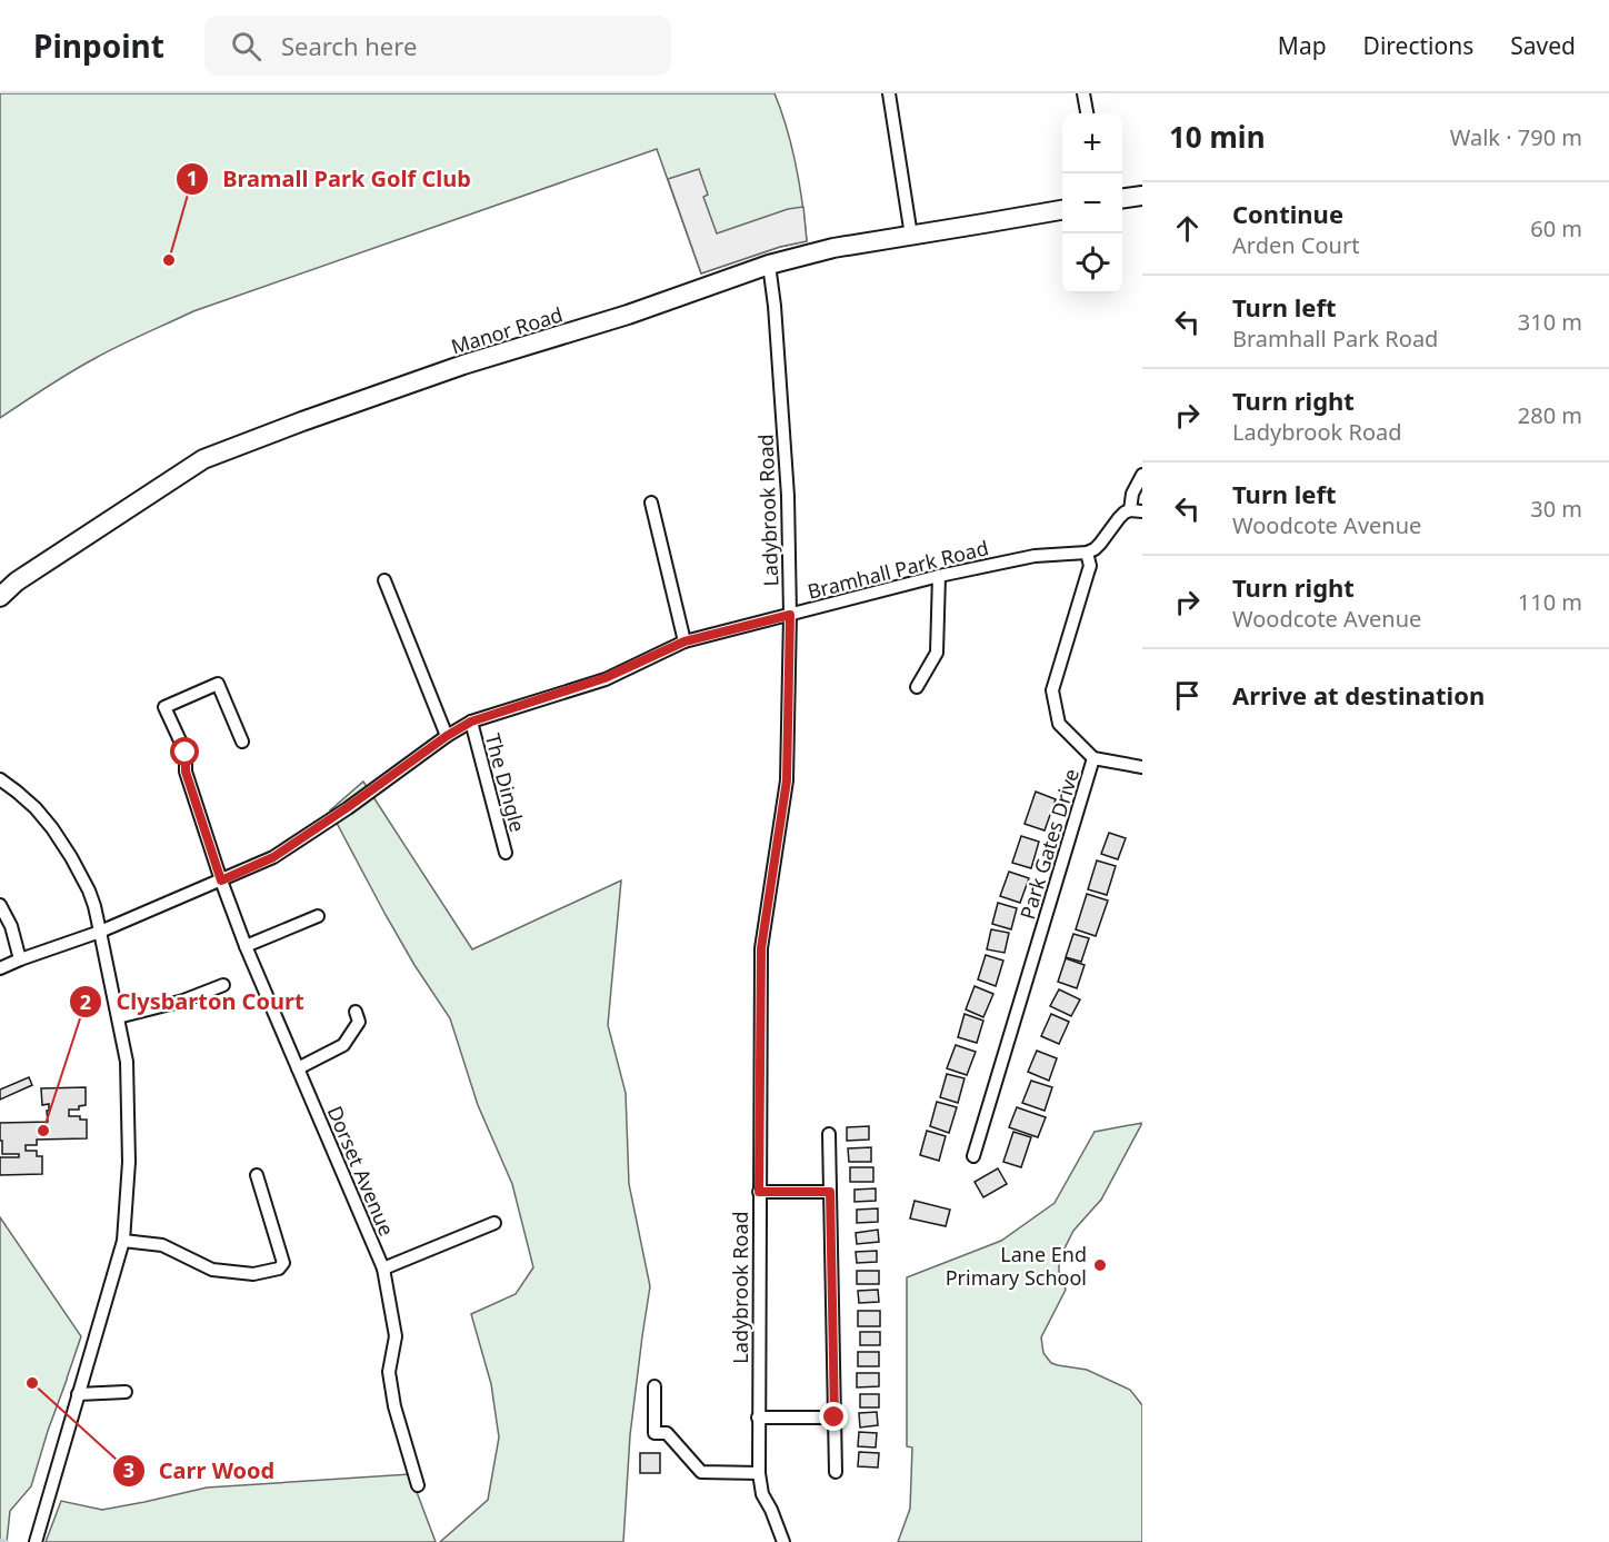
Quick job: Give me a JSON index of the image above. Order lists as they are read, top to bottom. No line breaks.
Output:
{"streets":{"street":["Manor Road","Ladybrook Road","Bramhall Park Road","The Dingle","Park Gates Drive","Dorset Avenue"]},"crossings":[["Manor Road","Ladybrook Road"],["Ladybrook Road","Bramhall Park Road"],["Bramhall Park Road","The Dingle"],["Bramhall Park Road","Park Gates Drive"],["Bramhall Park Road","Dorset Avenue"]],"places":["Bramall Park Golf Club","Clysbarton Court","Lane End Primary School","Carr Wood"],"page":{"header":"Pinpoint","search":"Search here","nav":["Map","Directions","Saved"],"heading":["10 min","Walk · 790 m"],"map_buttons":["+","−"],"list":[["Continue","Arden Court","60 m"],["Turn left","Bramhall Park Road","310 m"],["Turn right","Ladybrook Road","280 m"],["Turn left","Woodcote Avenue","30 m"],["Turn right","Woodcote Avenue","110 m"],"Arrive at destination"]}}
